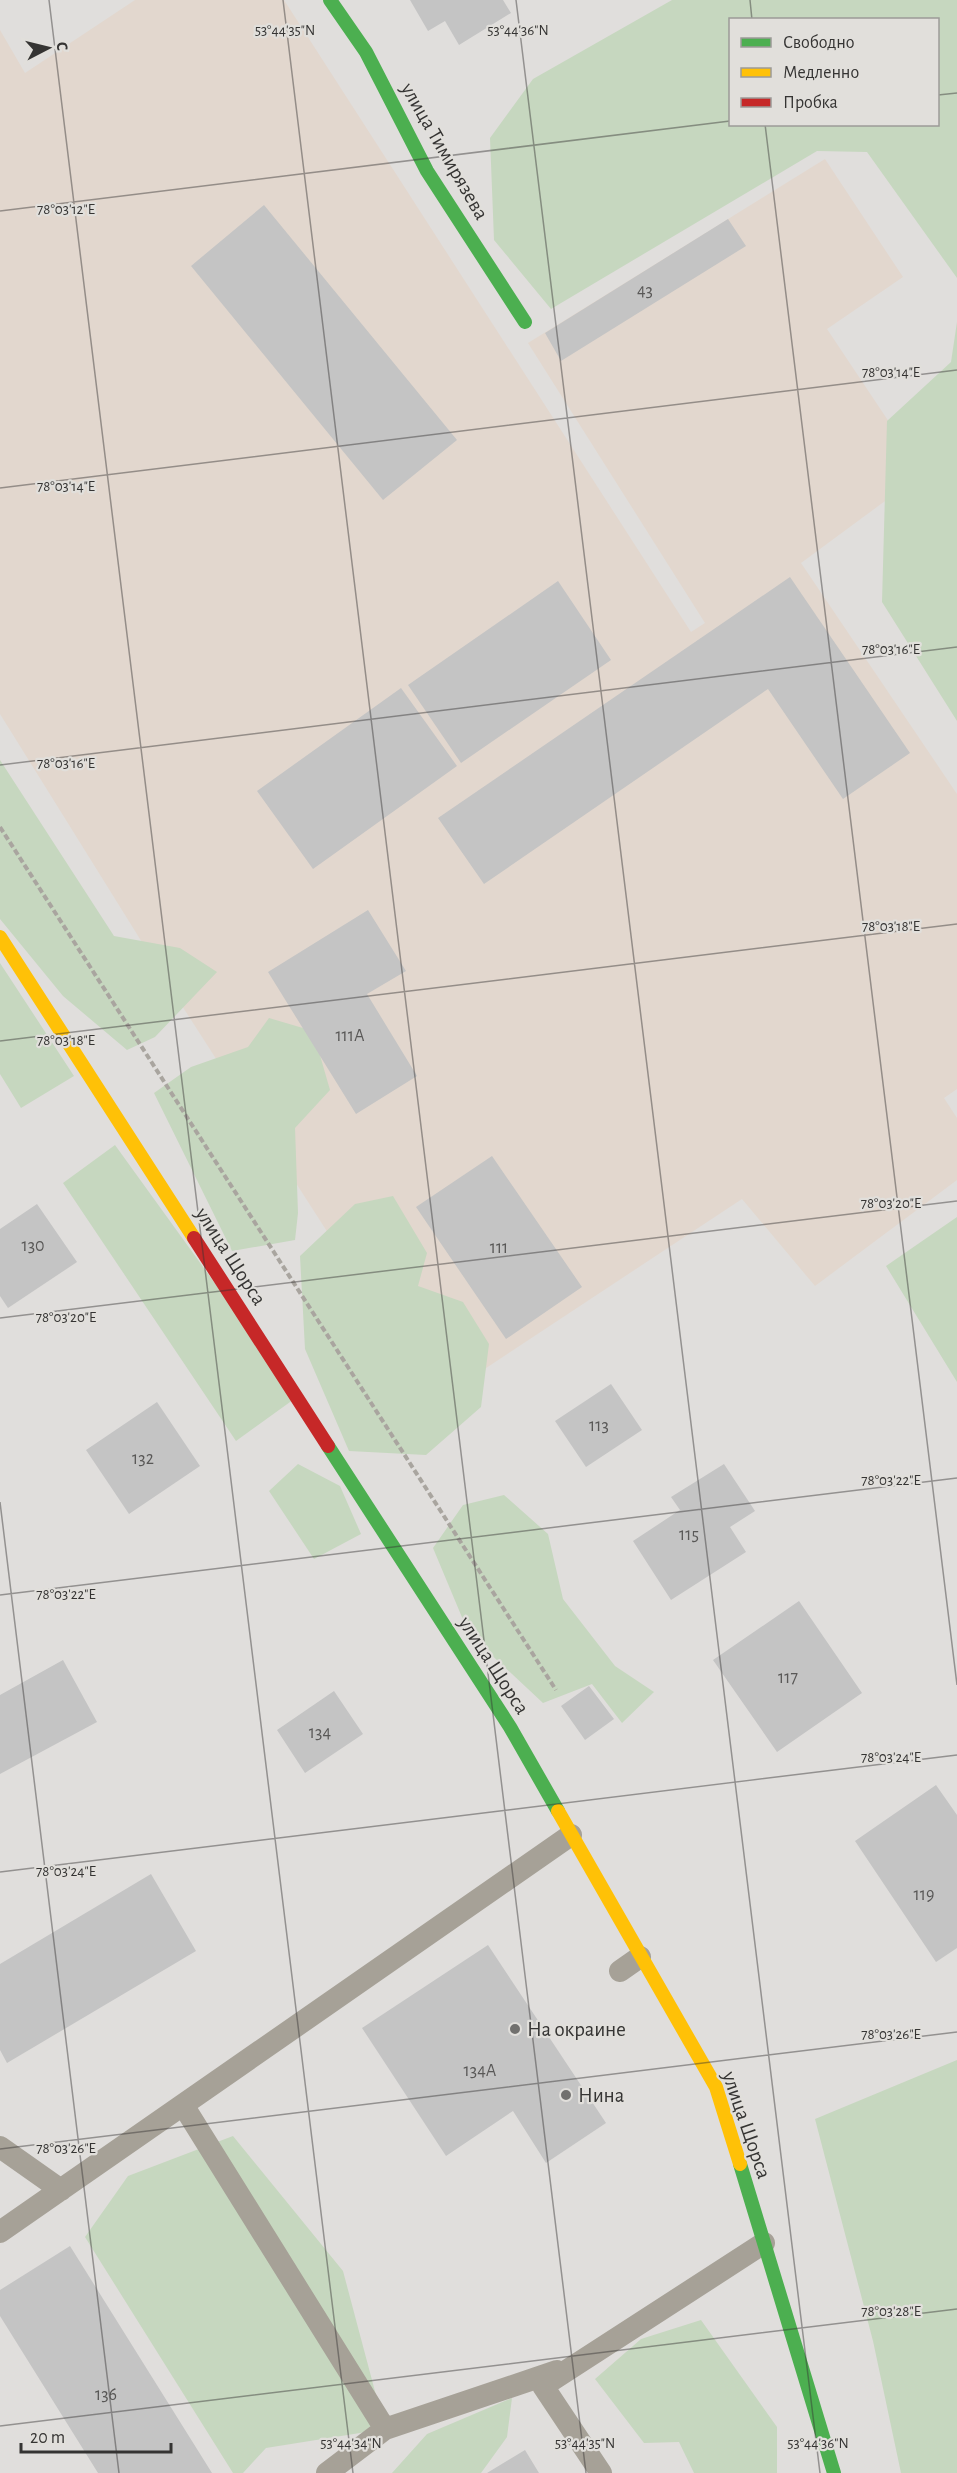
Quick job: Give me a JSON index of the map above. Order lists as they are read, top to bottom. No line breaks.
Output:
{"streets":{"street":["улица Тимирязева","улица Щорса"]},"places":["На окраине","Нина"],"house_numbers":["43","111А","130","111","113","132","115","117","134","119","134А","136"],"legend":["Свободно","Медленно","Пробка"],"scale_bar":"20 m","north":"right","coordinates":["53°44'35\"N","53°44'36\"N","78°03'12\"E","78°03'14\"E","78°03'16\"E","78°03'18\"E","78°03'20\"E","78°03'22\"E","78°03'24\"E","78°03'26\"E","78°03'28\"E","53°44'34\"N"]}
